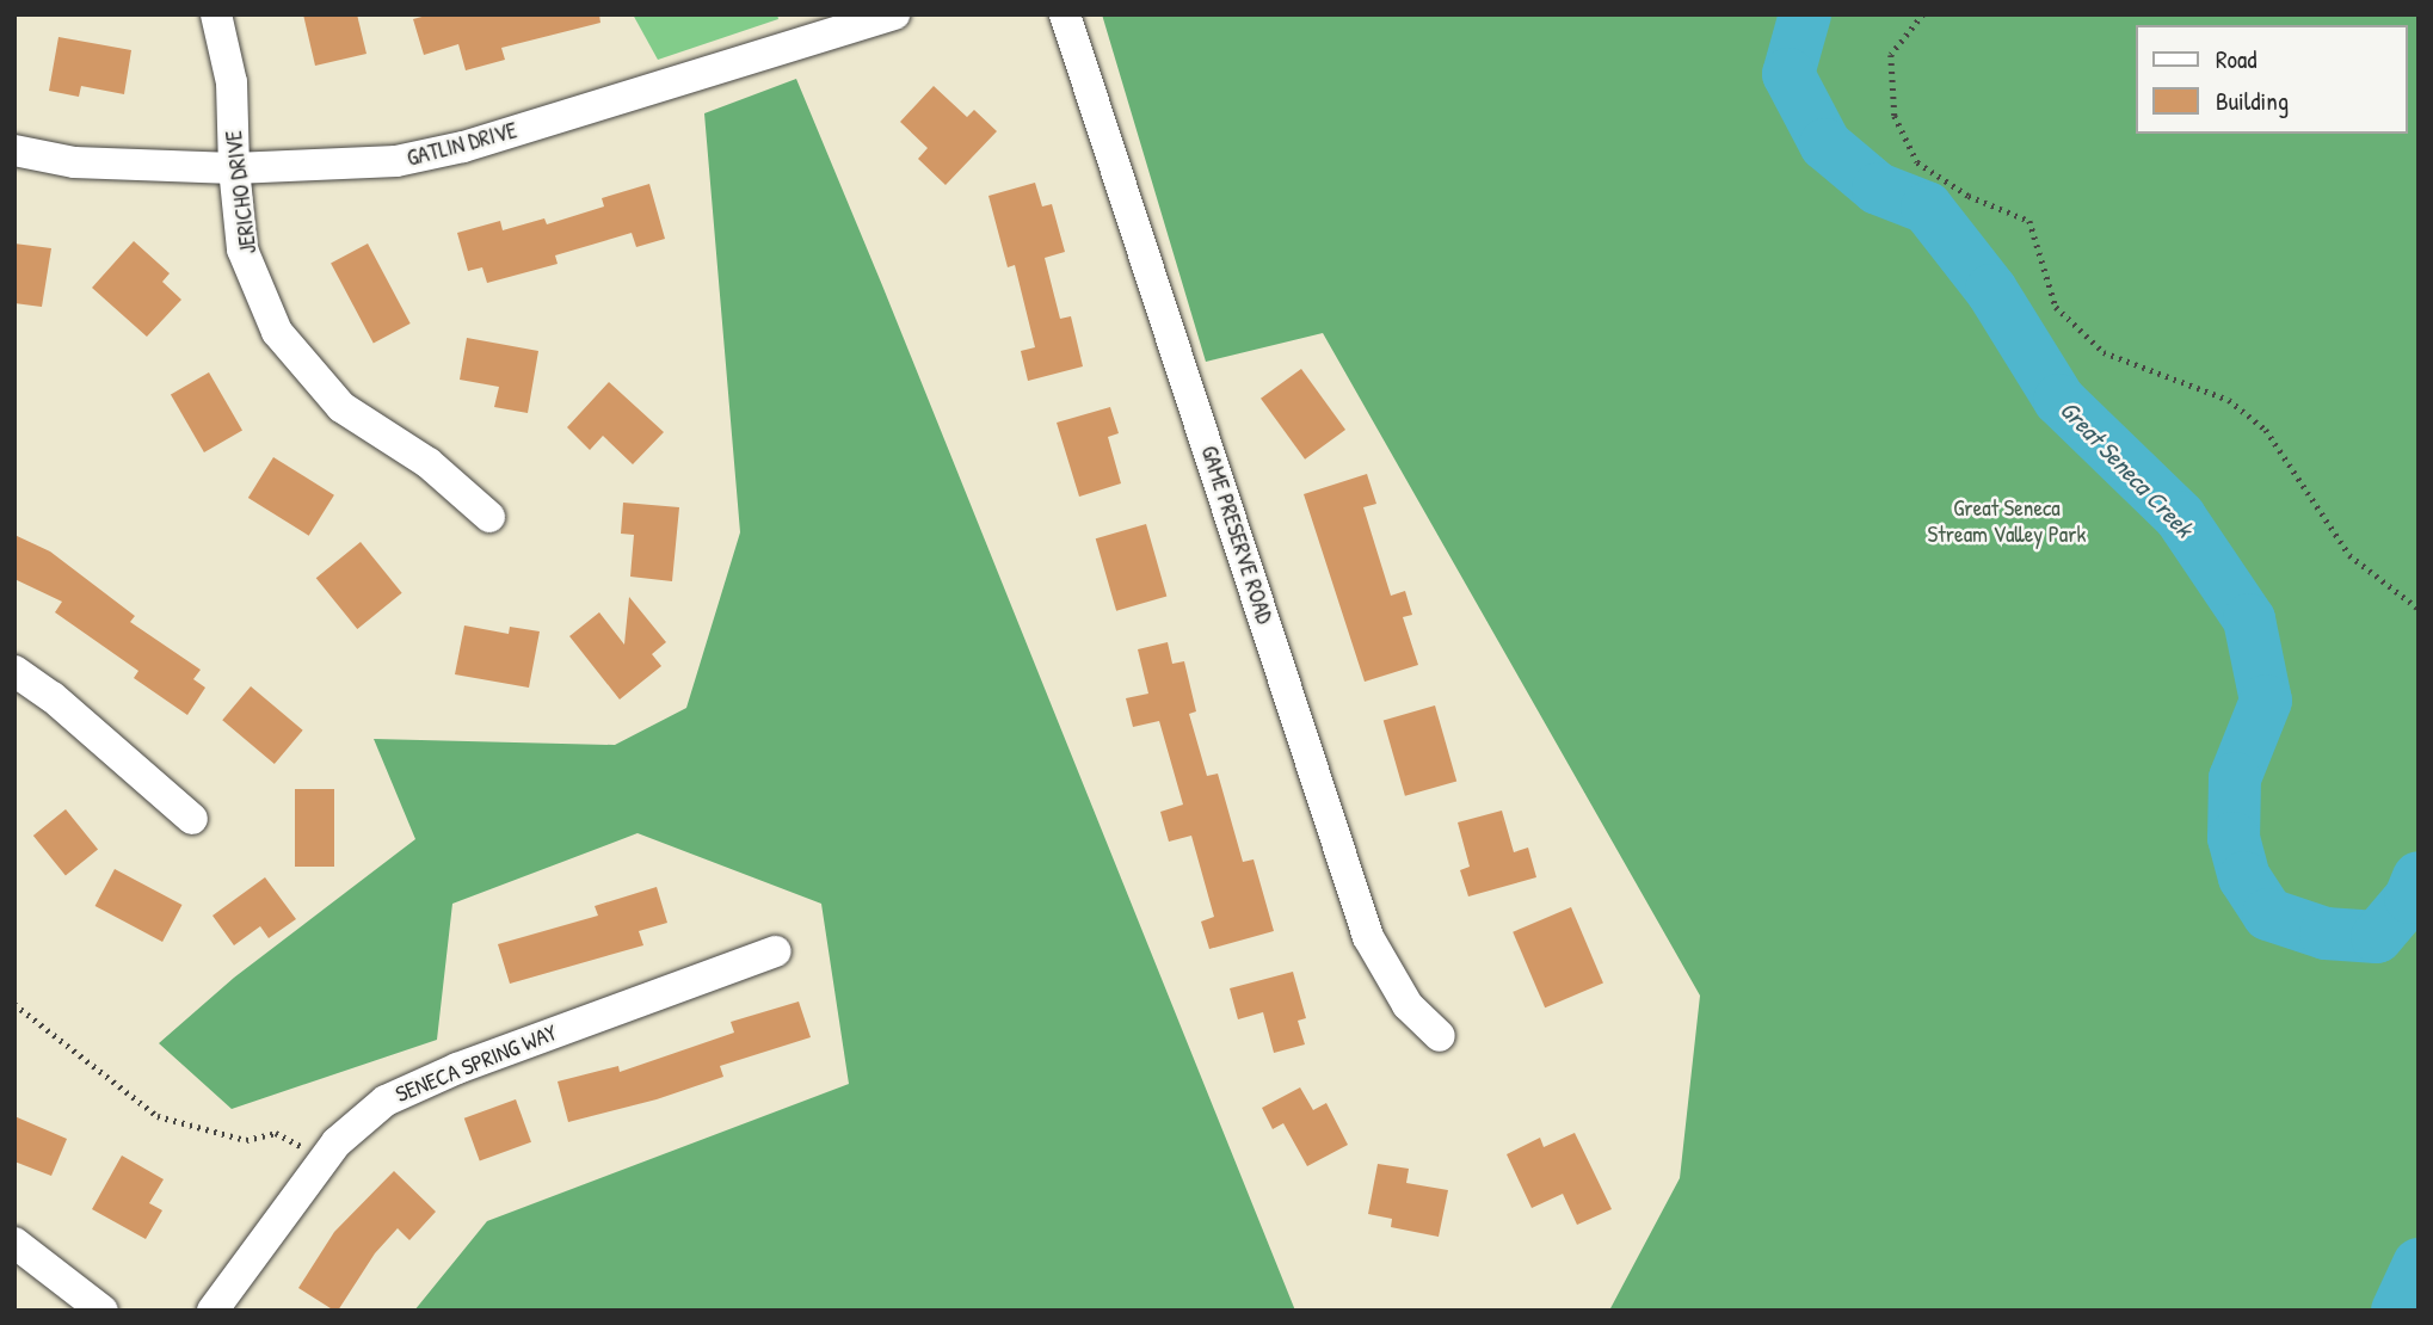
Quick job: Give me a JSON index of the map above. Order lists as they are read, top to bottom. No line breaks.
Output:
{"streets":{"street":["GATLIN DRIVE","JERICHO DRIVE","GAME PRESERVE ROAD","SENECA SPRING WAY"]},"crossings":[["GATLIN DRIVE","JERICHO DRIVE"]],"water":["Great Seneca Creek"],"parks":["Great Seneca Stream Valley Park"],"legend":["Road","Building"]}
